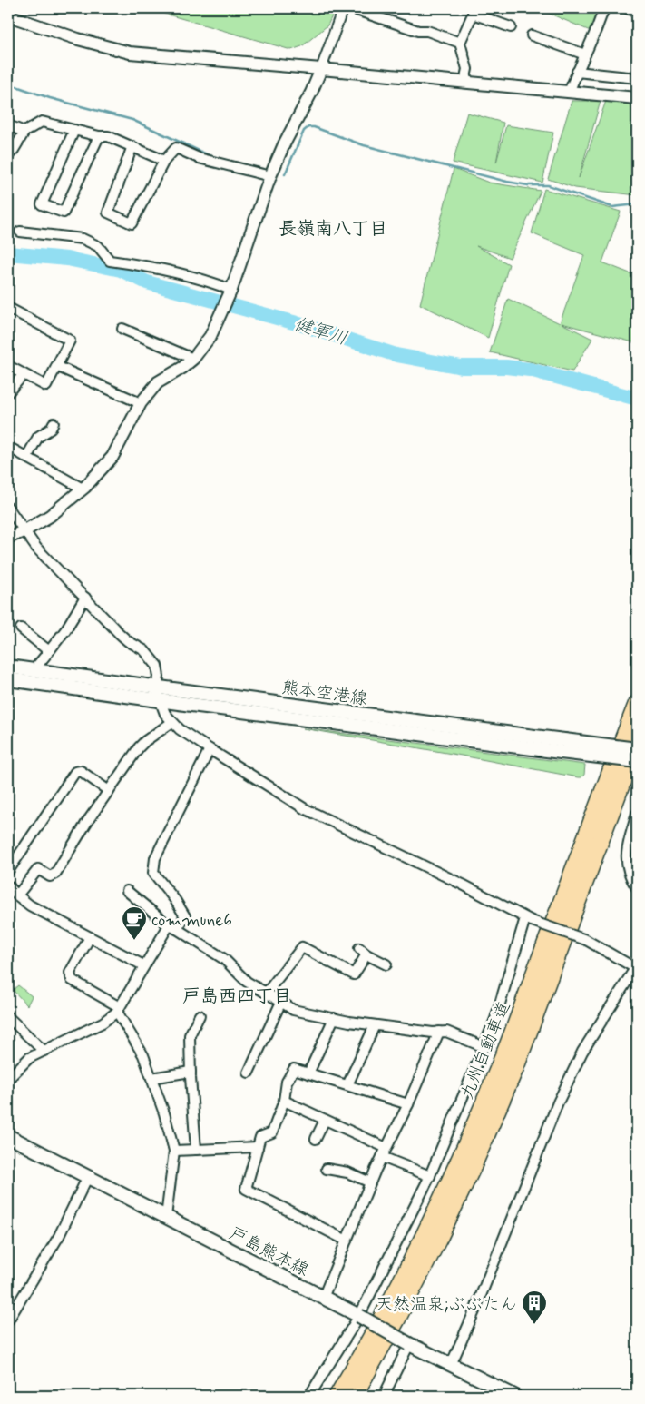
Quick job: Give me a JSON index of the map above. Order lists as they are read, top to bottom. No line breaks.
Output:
{"streets":{"highway":["九州自動車道"],"main road":["熊本空港線","戸島熊本線"]},"districts":["長嶺南八丁目","戸島西四丁目"],"water":["健軍川"],"places":{"cafe":["commune6"],"building":["天然温泉;ぶぶたん"]}}
